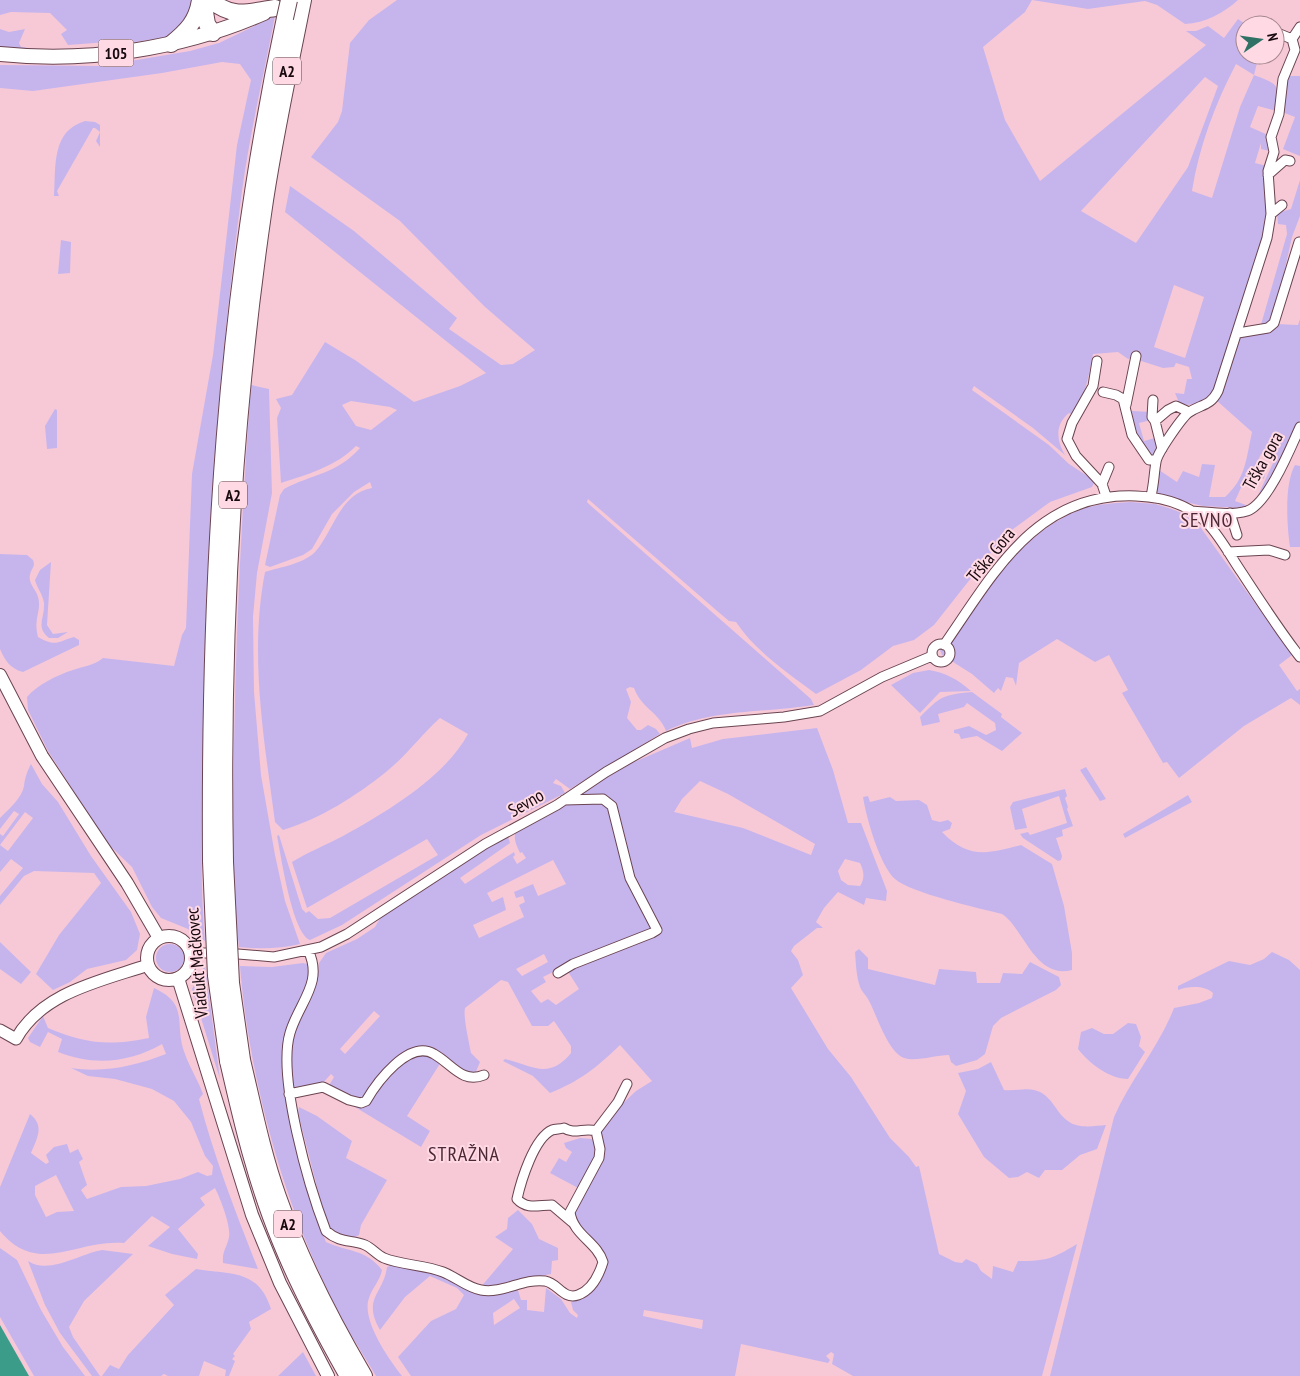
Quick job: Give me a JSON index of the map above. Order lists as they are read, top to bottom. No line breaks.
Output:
{"streets":{"highway":["A2","Viadukt Mačkovec"],"main road":["105"],"street":["Trška gora","Trška Gora","Sevno"]},"crossings":[["105","A2"],["A2","Viadukt Mačkovec"],["Trška gora","Trška Gora"],["Trška Gora","Sevno"]],"districts":["SEVNO","STRAŽNA"],"north":"right"}
